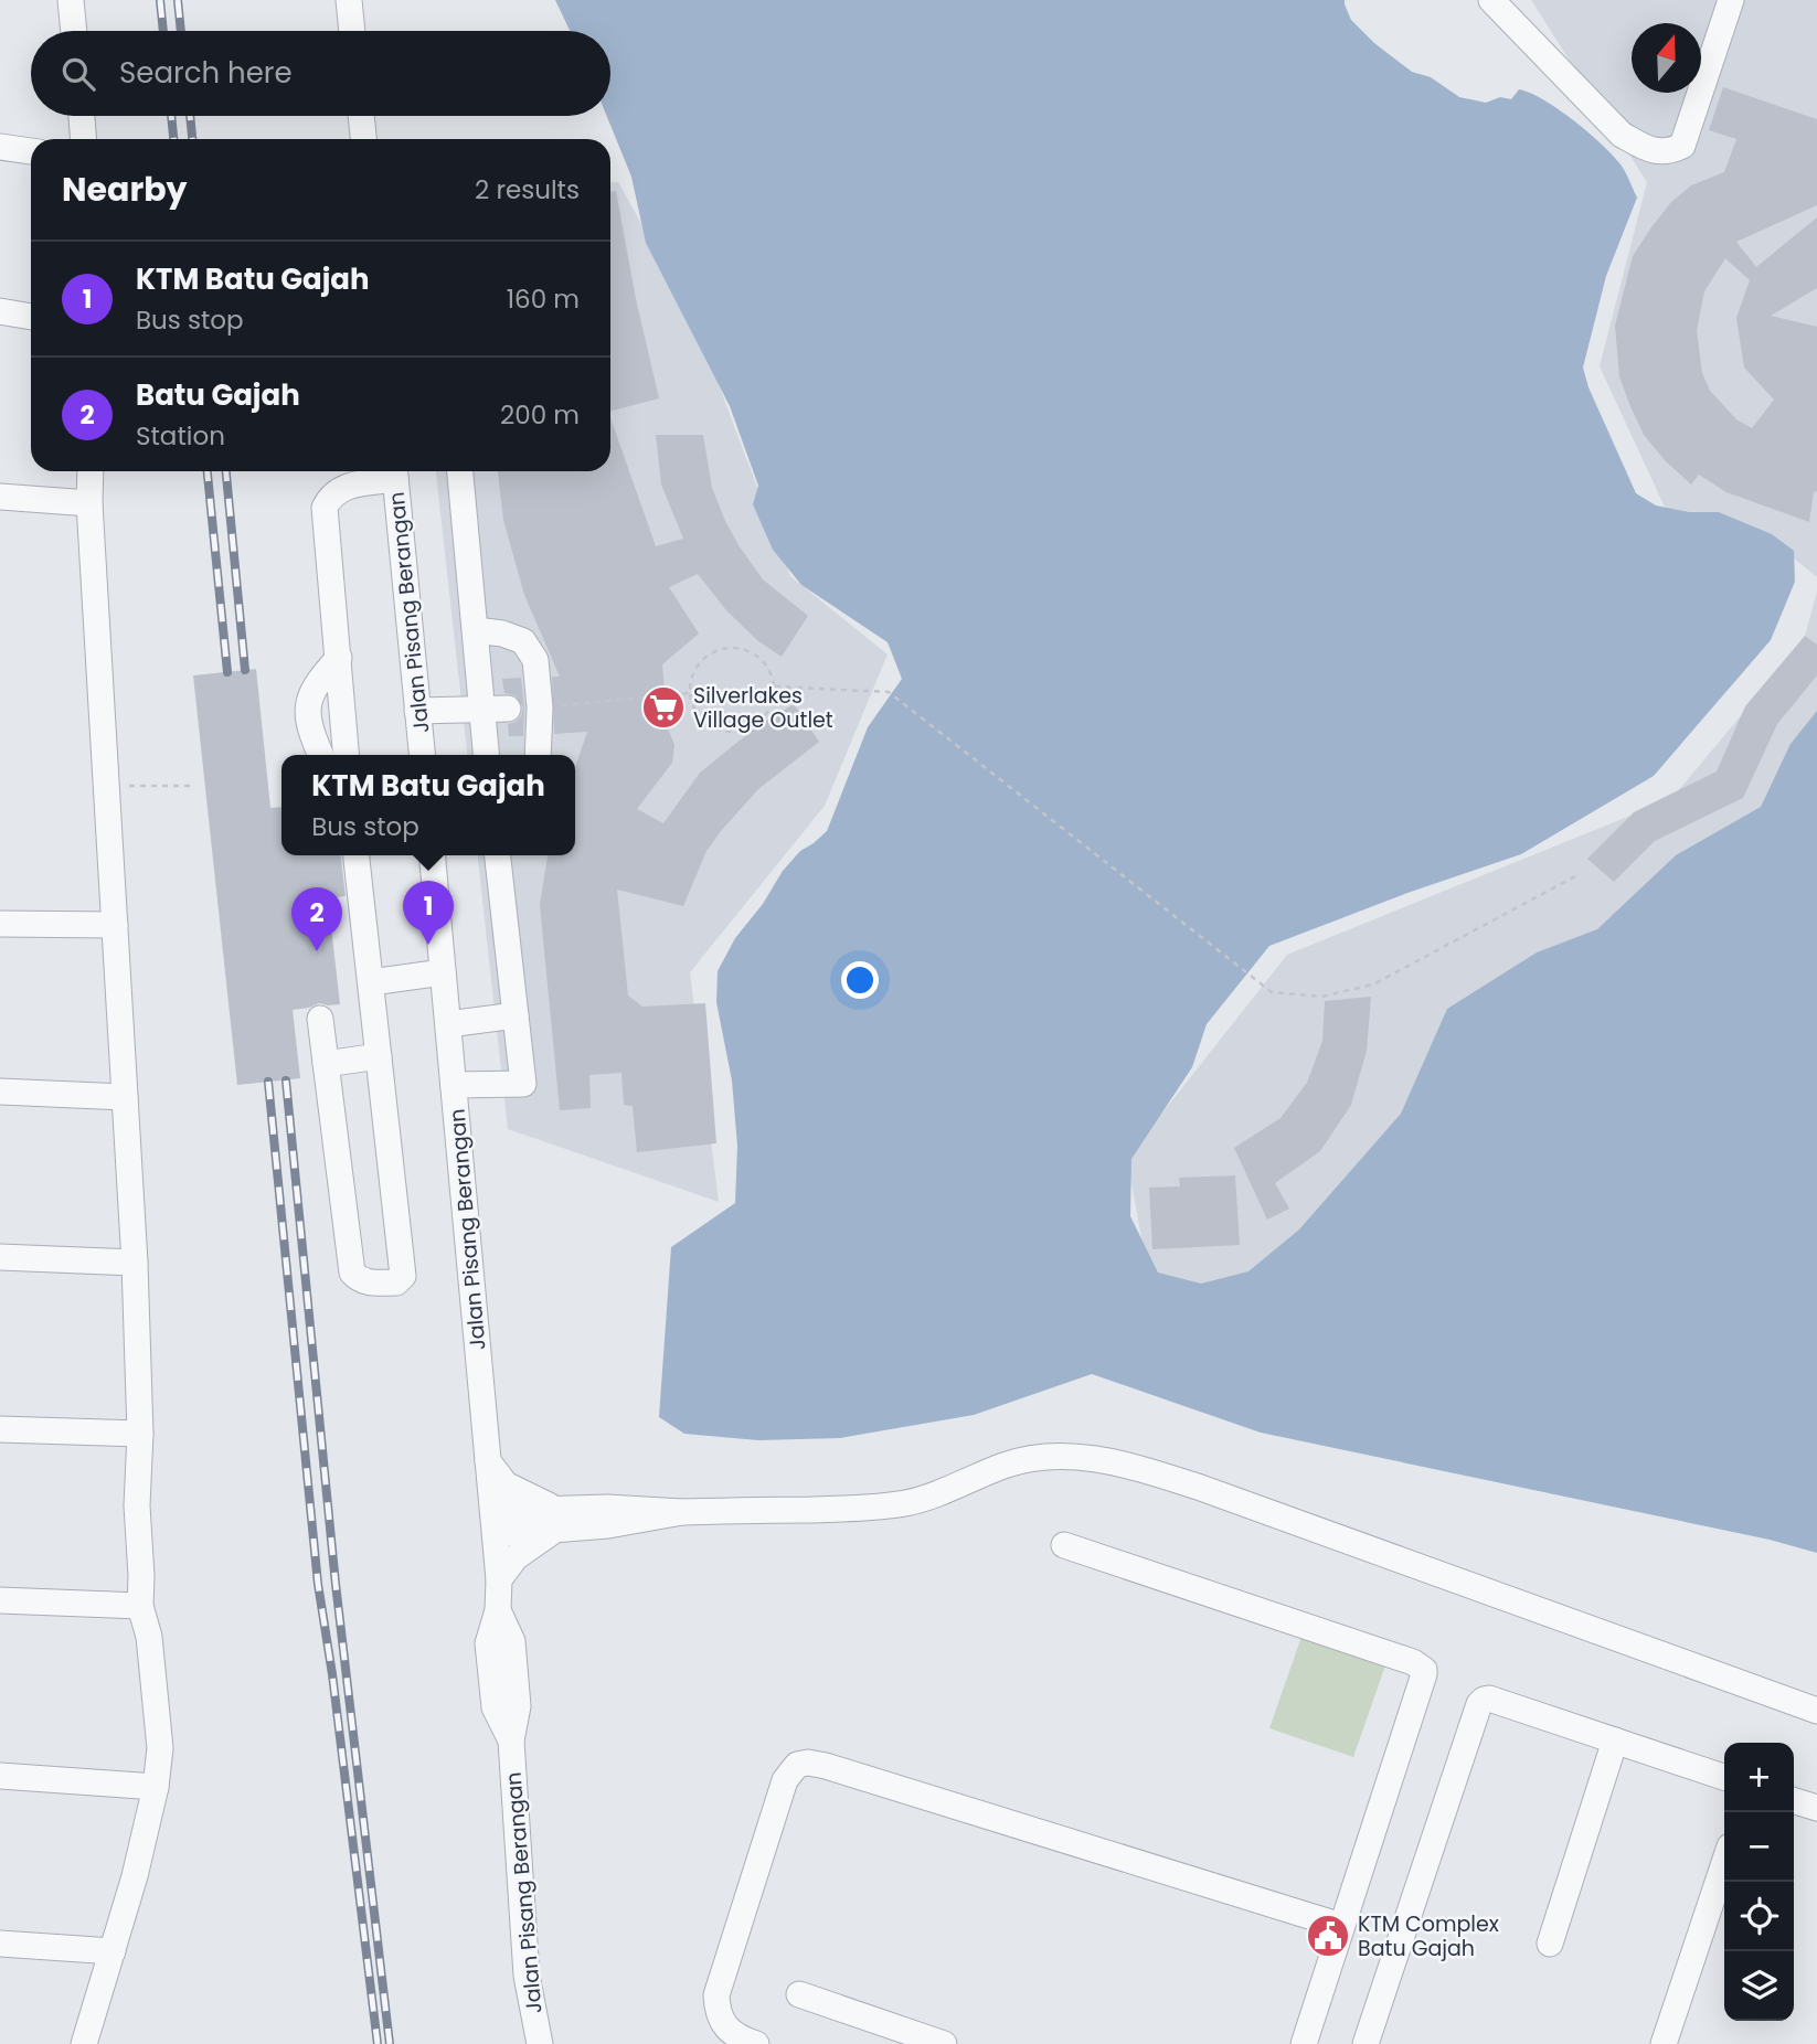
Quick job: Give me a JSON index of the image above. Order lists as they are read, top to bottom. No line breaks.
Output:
{"streets":{"street":["Jalan Pisang Berangan"]},"places":{"supermarket":["Silverlakes Village Outlet"],"public building":["KTM Complex Batu Gajah"]},"north":"top","page":{"search":"Search here","heading":["Nearby","2 results"],"list":[{"mark":"1","name":"KTM Batu Gajah","note":"Bus stop","value":"160 m"},{"mark":"2","name":"Batu Gajah","note":"Station","value":"200 m"}],"popup":["KTM Batu Gajah","Bus stop"],"pins":["1","2"],"map_buttons":["+","−"]}}
